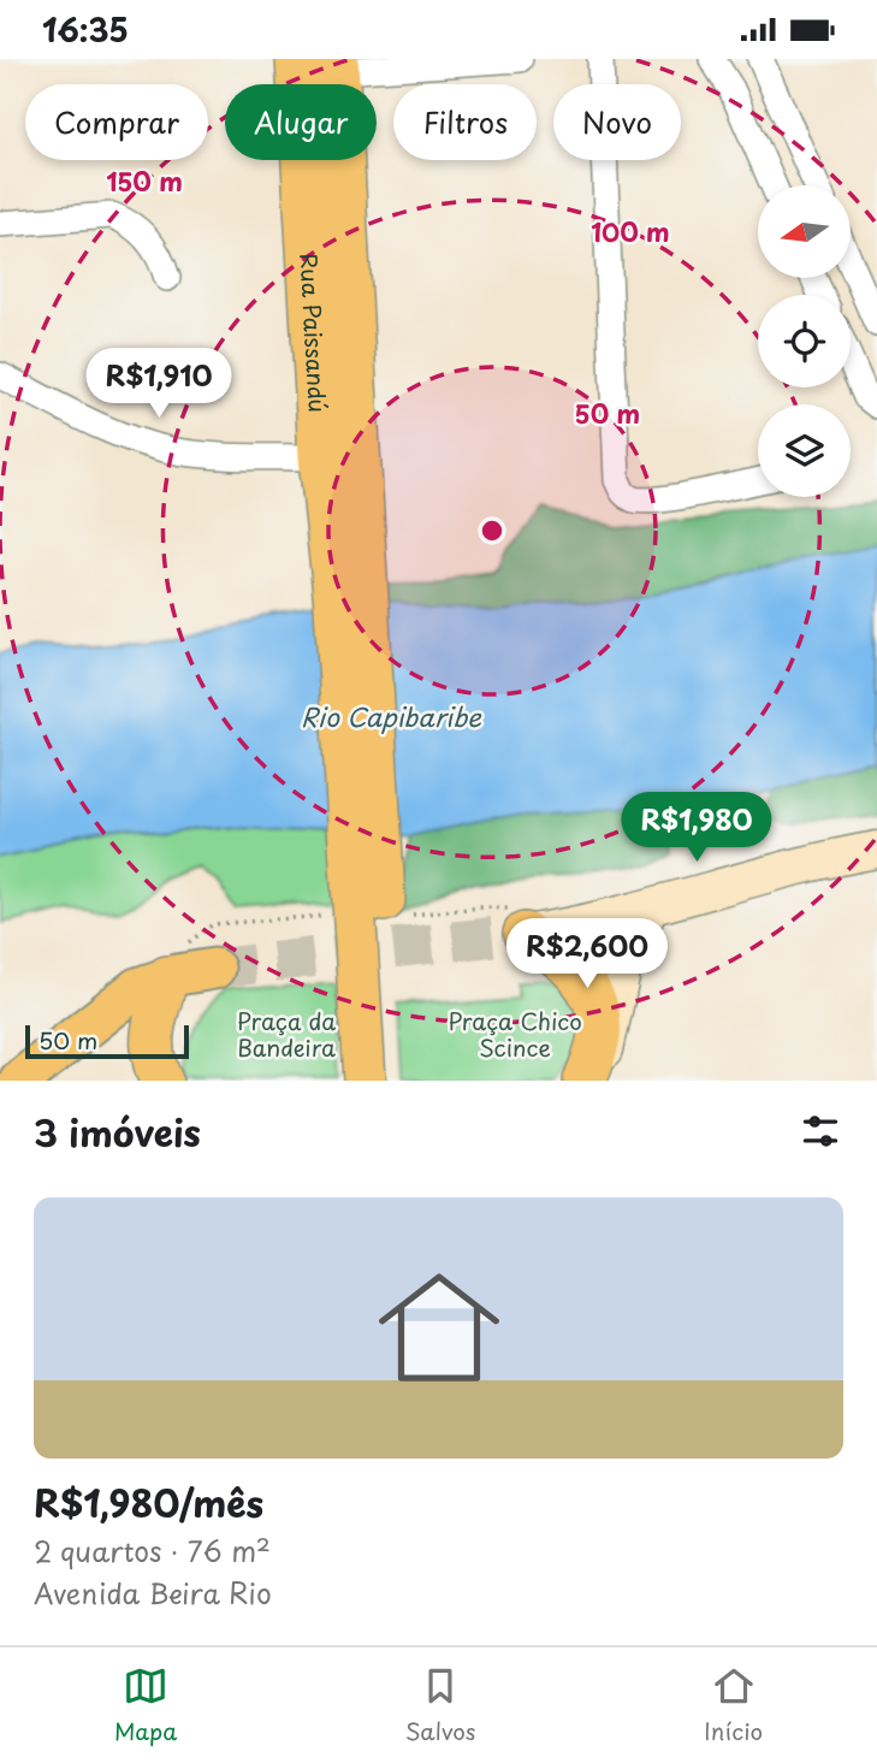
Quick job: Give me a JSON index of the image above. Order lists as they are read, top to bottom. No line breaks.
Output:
{"streets":{"highway":["Rua Paissandú"]},"water":["Rio Capibaribe"],"parks":["Praça da Bandeira","Praça Chico Scince"],"scale_bar":"50 m","north":"left","page":{"status":"16:35","chip":["Comprar","Alugar","Filtros","Novo"],"price":["R$1,910","R$1,980","R$2,600"],"scale":"50 m","heading":"3 imóveis","list":[{"name":"R$1,980/mês","note":"2 quartos · 76 m² · Avenida Beira Rio"}],"tabs":["Mapa","Salvos","Início"]},"rings":["150 m","100 m","50 m"]}
